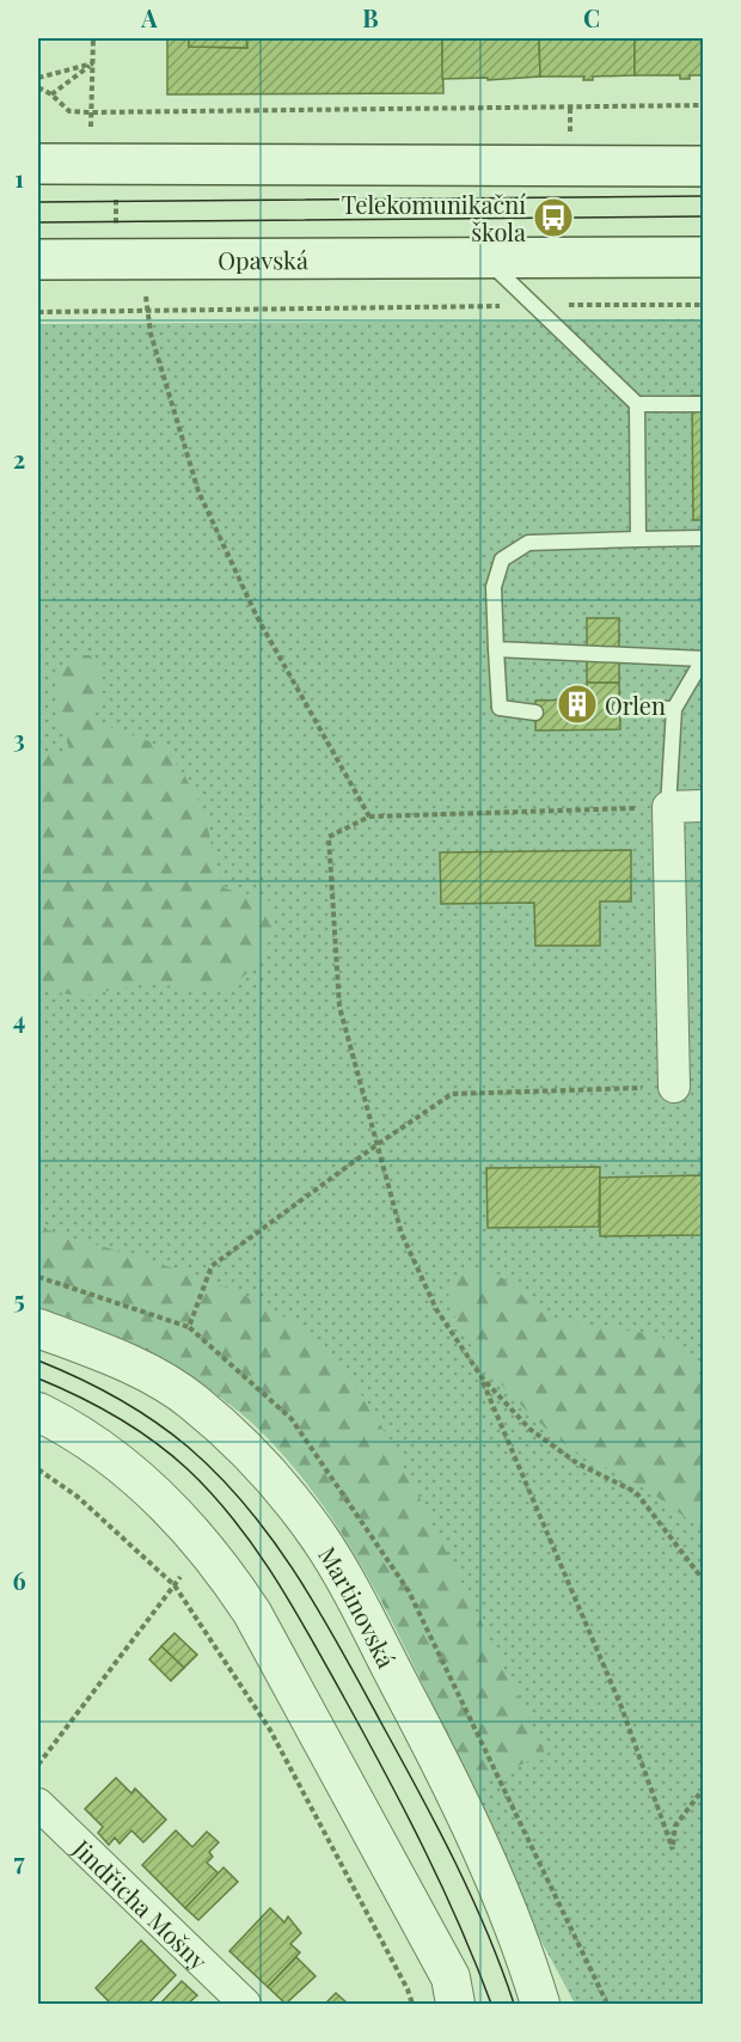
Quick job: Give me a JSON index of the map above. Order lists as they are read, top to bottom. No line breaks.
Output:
{"streets":{"main road":["Opavská"],"street":["Martinovská","Jindřicha Mošny"]},"places":{"bus stop":["Telekomunikační škola"],"building":["Orlen"]},"grid":{"columns":["A","B","C"],"rows":["1","2","3","4","5","6","7"]}}
